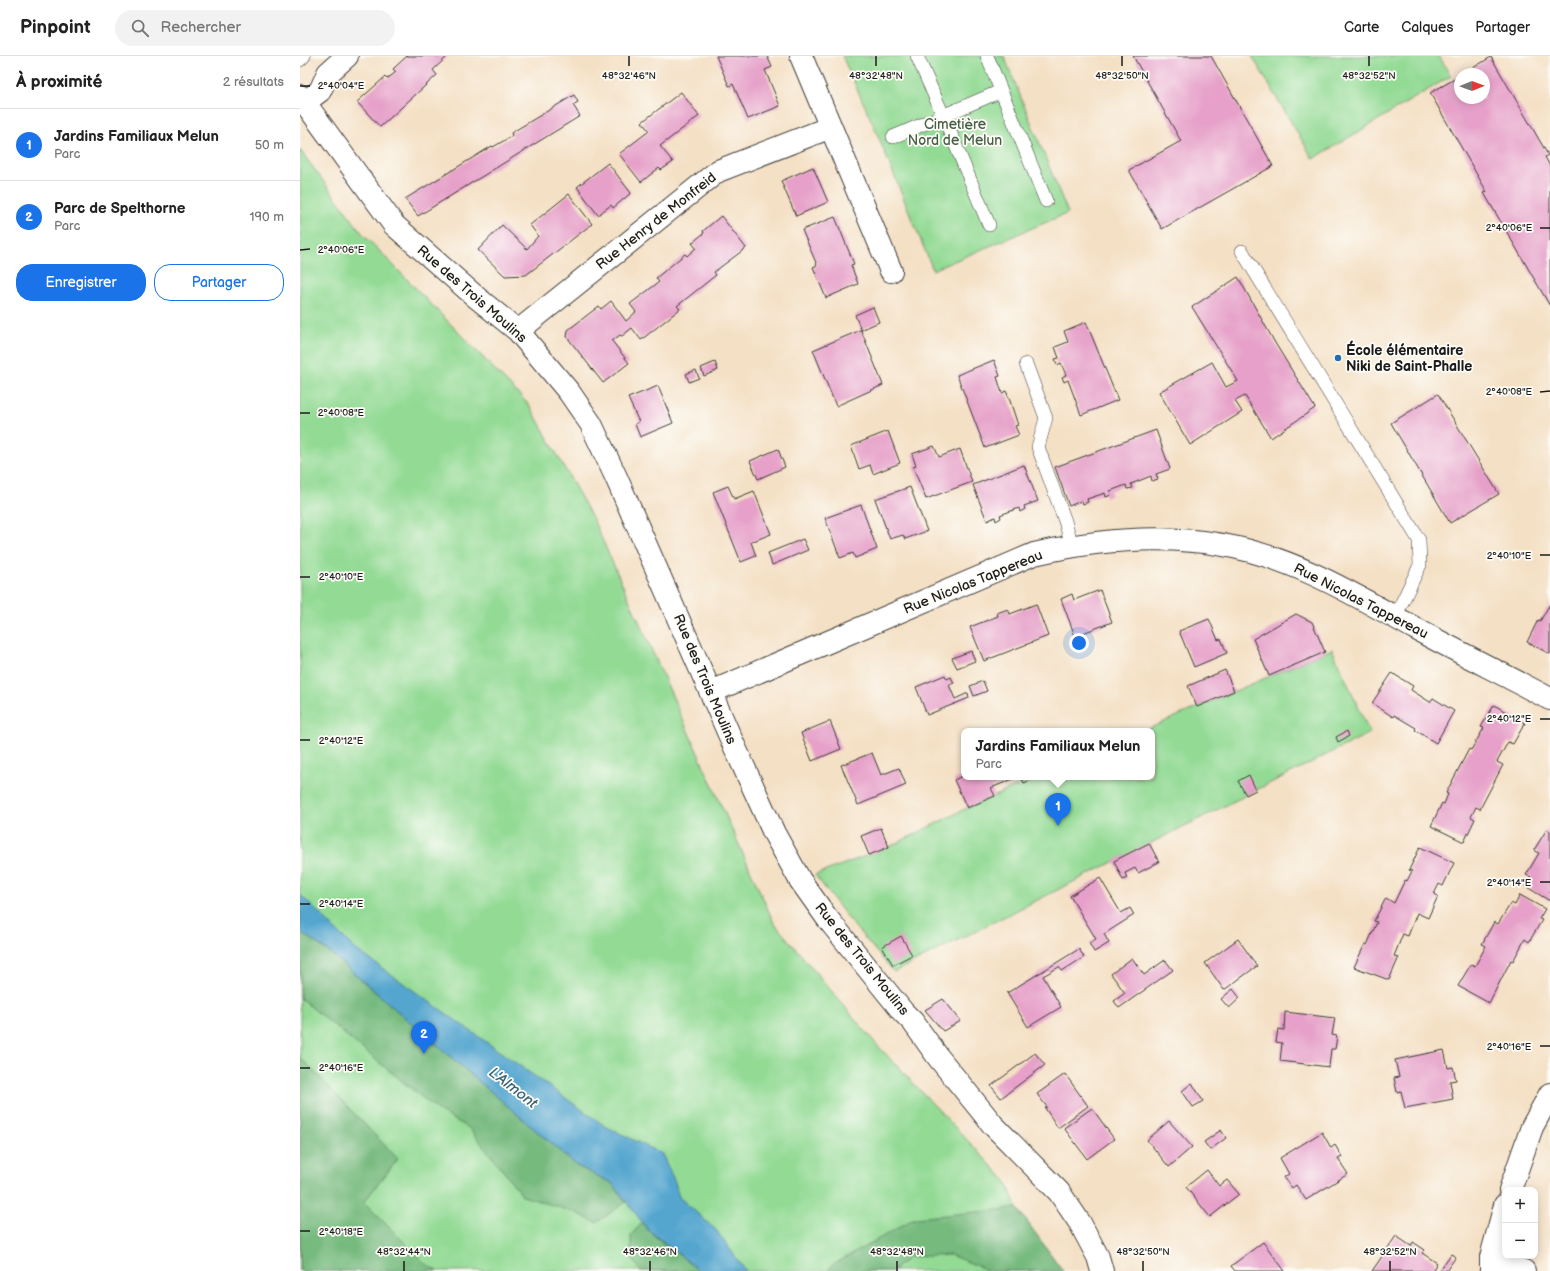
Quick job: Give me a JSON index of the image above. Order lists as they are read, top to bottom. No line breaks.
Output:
{"streets":{"street":["Rue Henry de Monfreid","Rue des Trois Moulins","Rue Nicolas Tappereau"]},"crossings":[["Rue Henry de Monfreid","Rue des Trois Moulins"],["Rue des Trois Moulins","Rue Nicolas Tappereau"]],"water":["L'Almont"],"parks":["Cimetière Nord de Melun"],"places":["École élémentaire Niki de Saint-Phalle"],"north":"right","page":{"header":"Pinpoint","search":"Rechercher","nav":["Carte","Calques","Partager"],"heading":["À proximité","2 résultats"],"list":[{"mark":"1","name":"Jardins Familiaux Melun","note":"Parc","value":"50 m"},{"mark":"2","name":"Parc de Spelthorne","note":"Parc","value":"190 m"}],"buttons":["Enregistrer","Partager"],"popup":["Jardins Familiaux Melun","Parc"],"pins":["1","2"],"map_buttons":["+","−"]},"coordinates":["48°32'46\"N","48°32'48\"N","48°32'50\"N","48°32'52\"N","2°40'04\"E","2°40'06\"E","2°40'08\"E","2°40'10\"E","2°40'12\"E","2°40'14\"E","2°40'16\"E","2°40'18\"E","48°32'44\"N"]}
